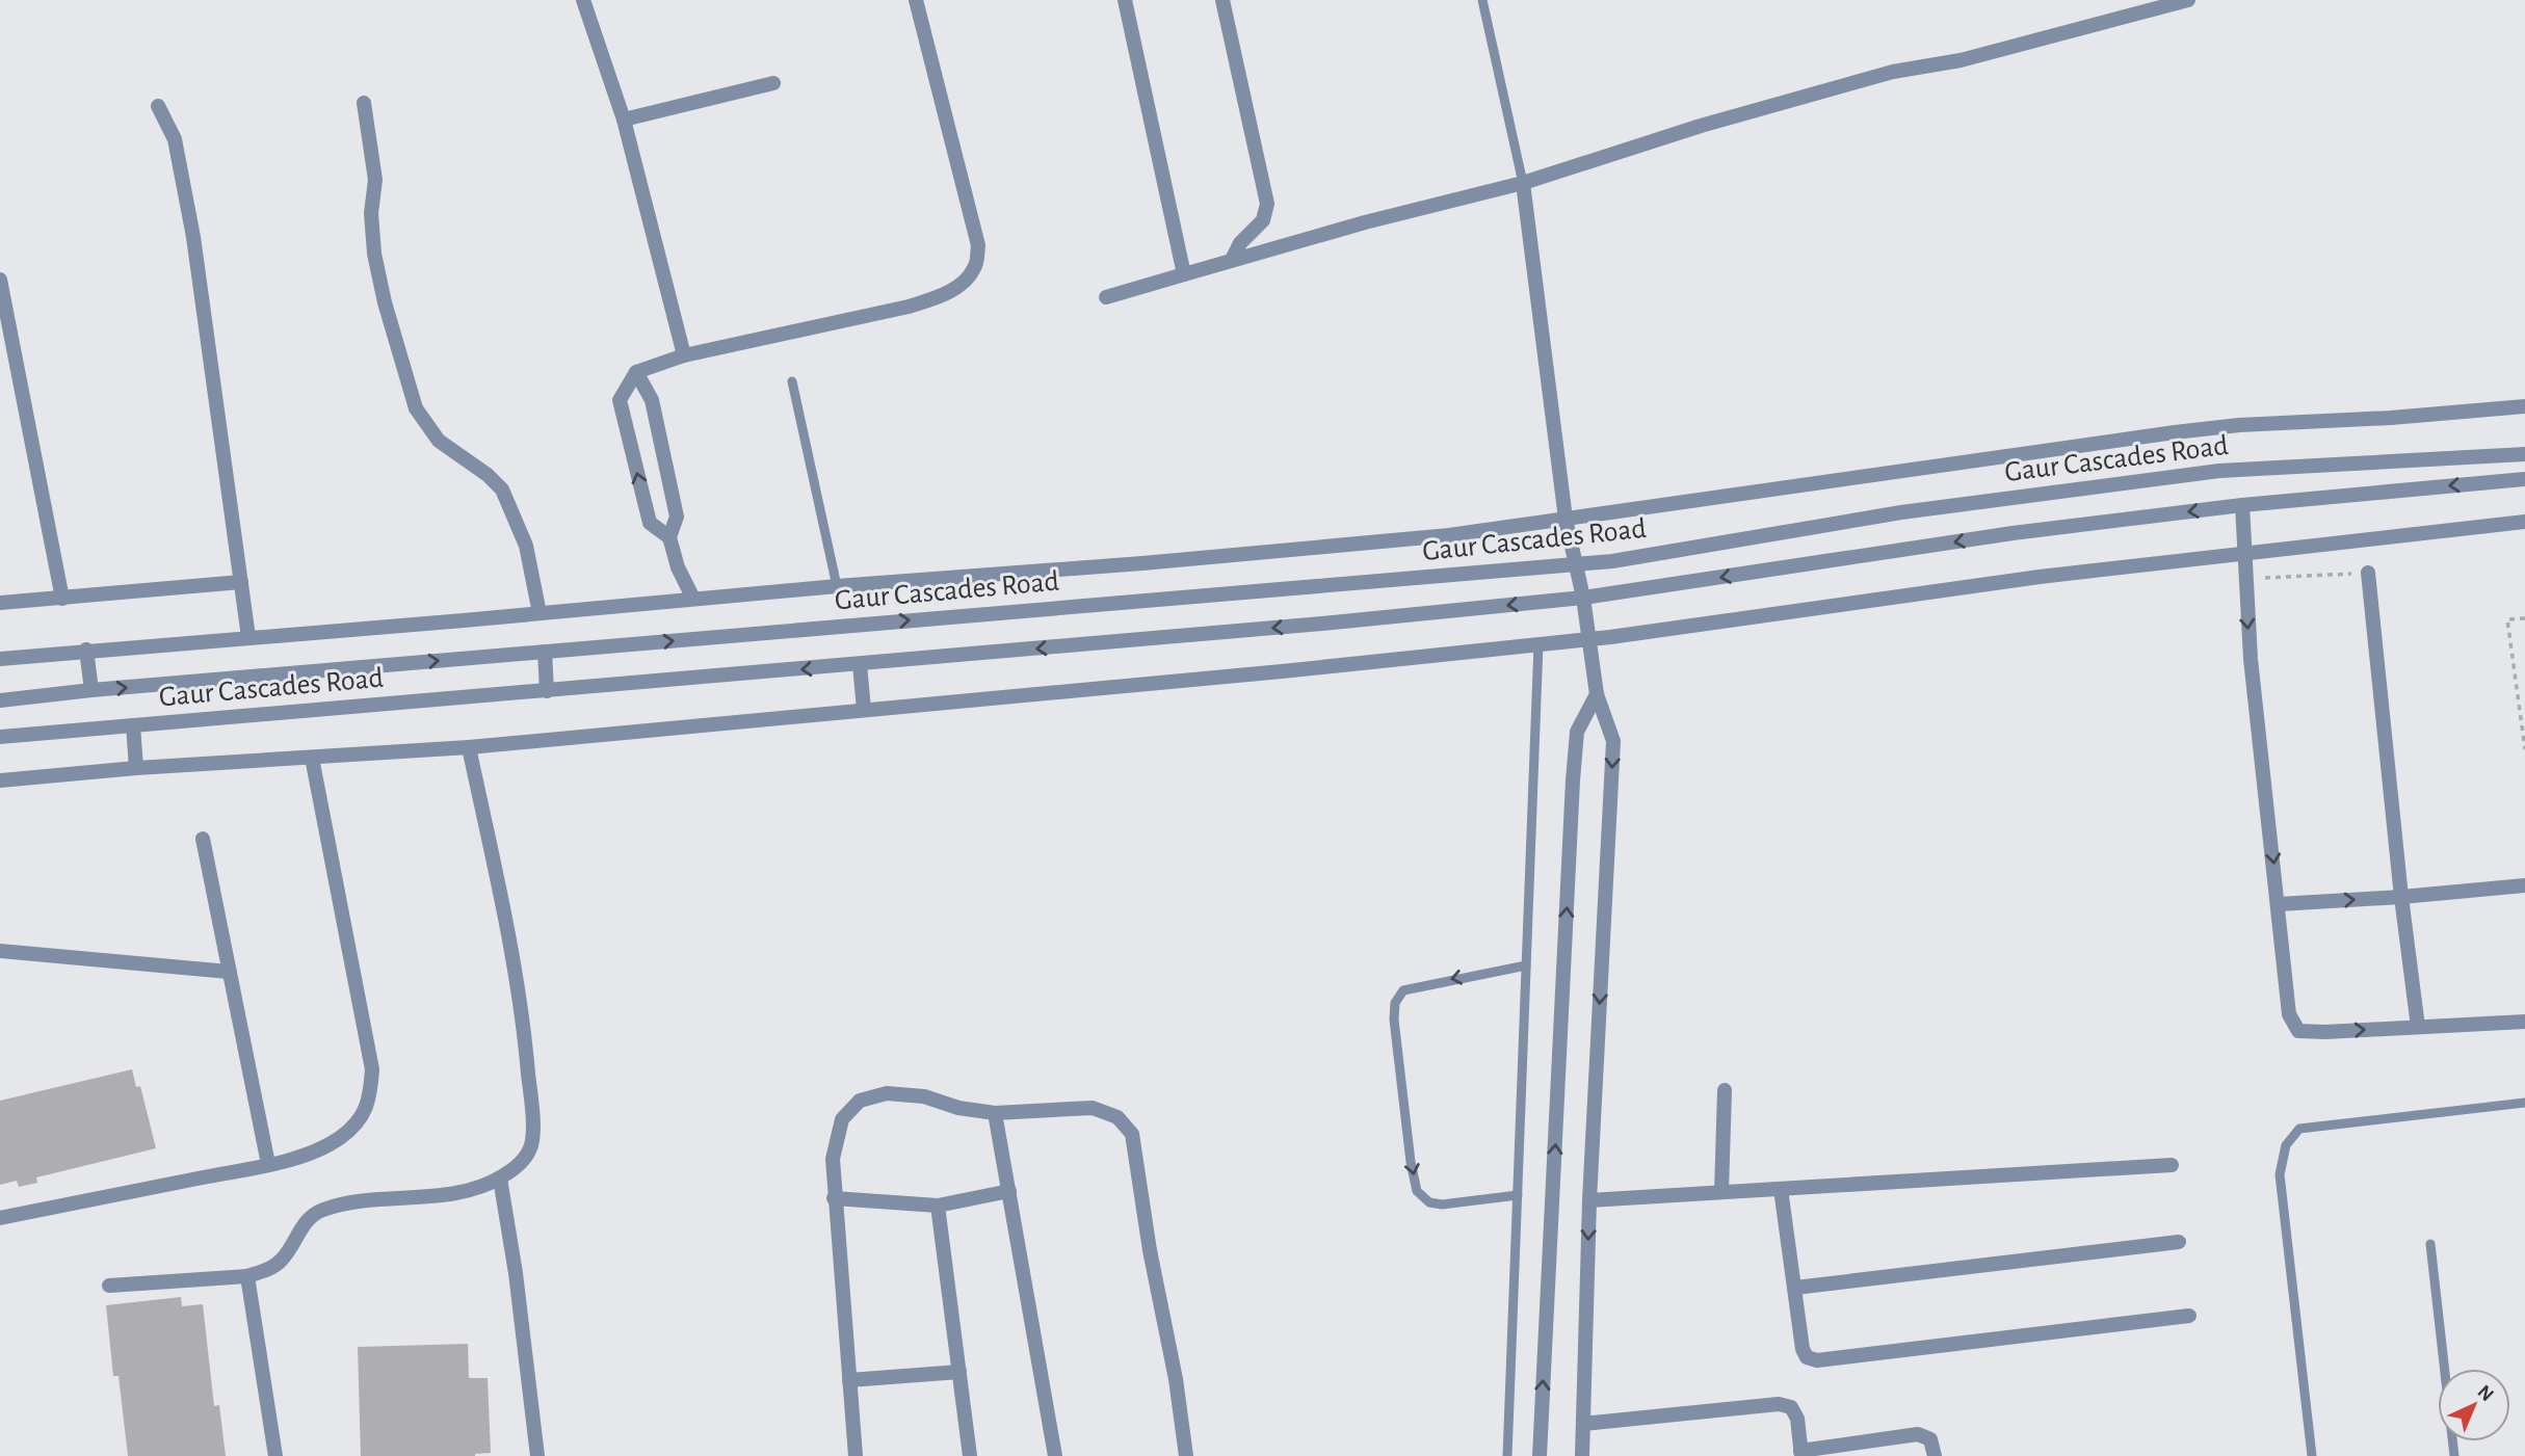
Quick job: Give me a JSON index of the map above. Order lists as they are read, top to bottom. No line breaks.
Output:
{"streets":{"street":["Gaur Cascades Road"]},"north":"top right"}
